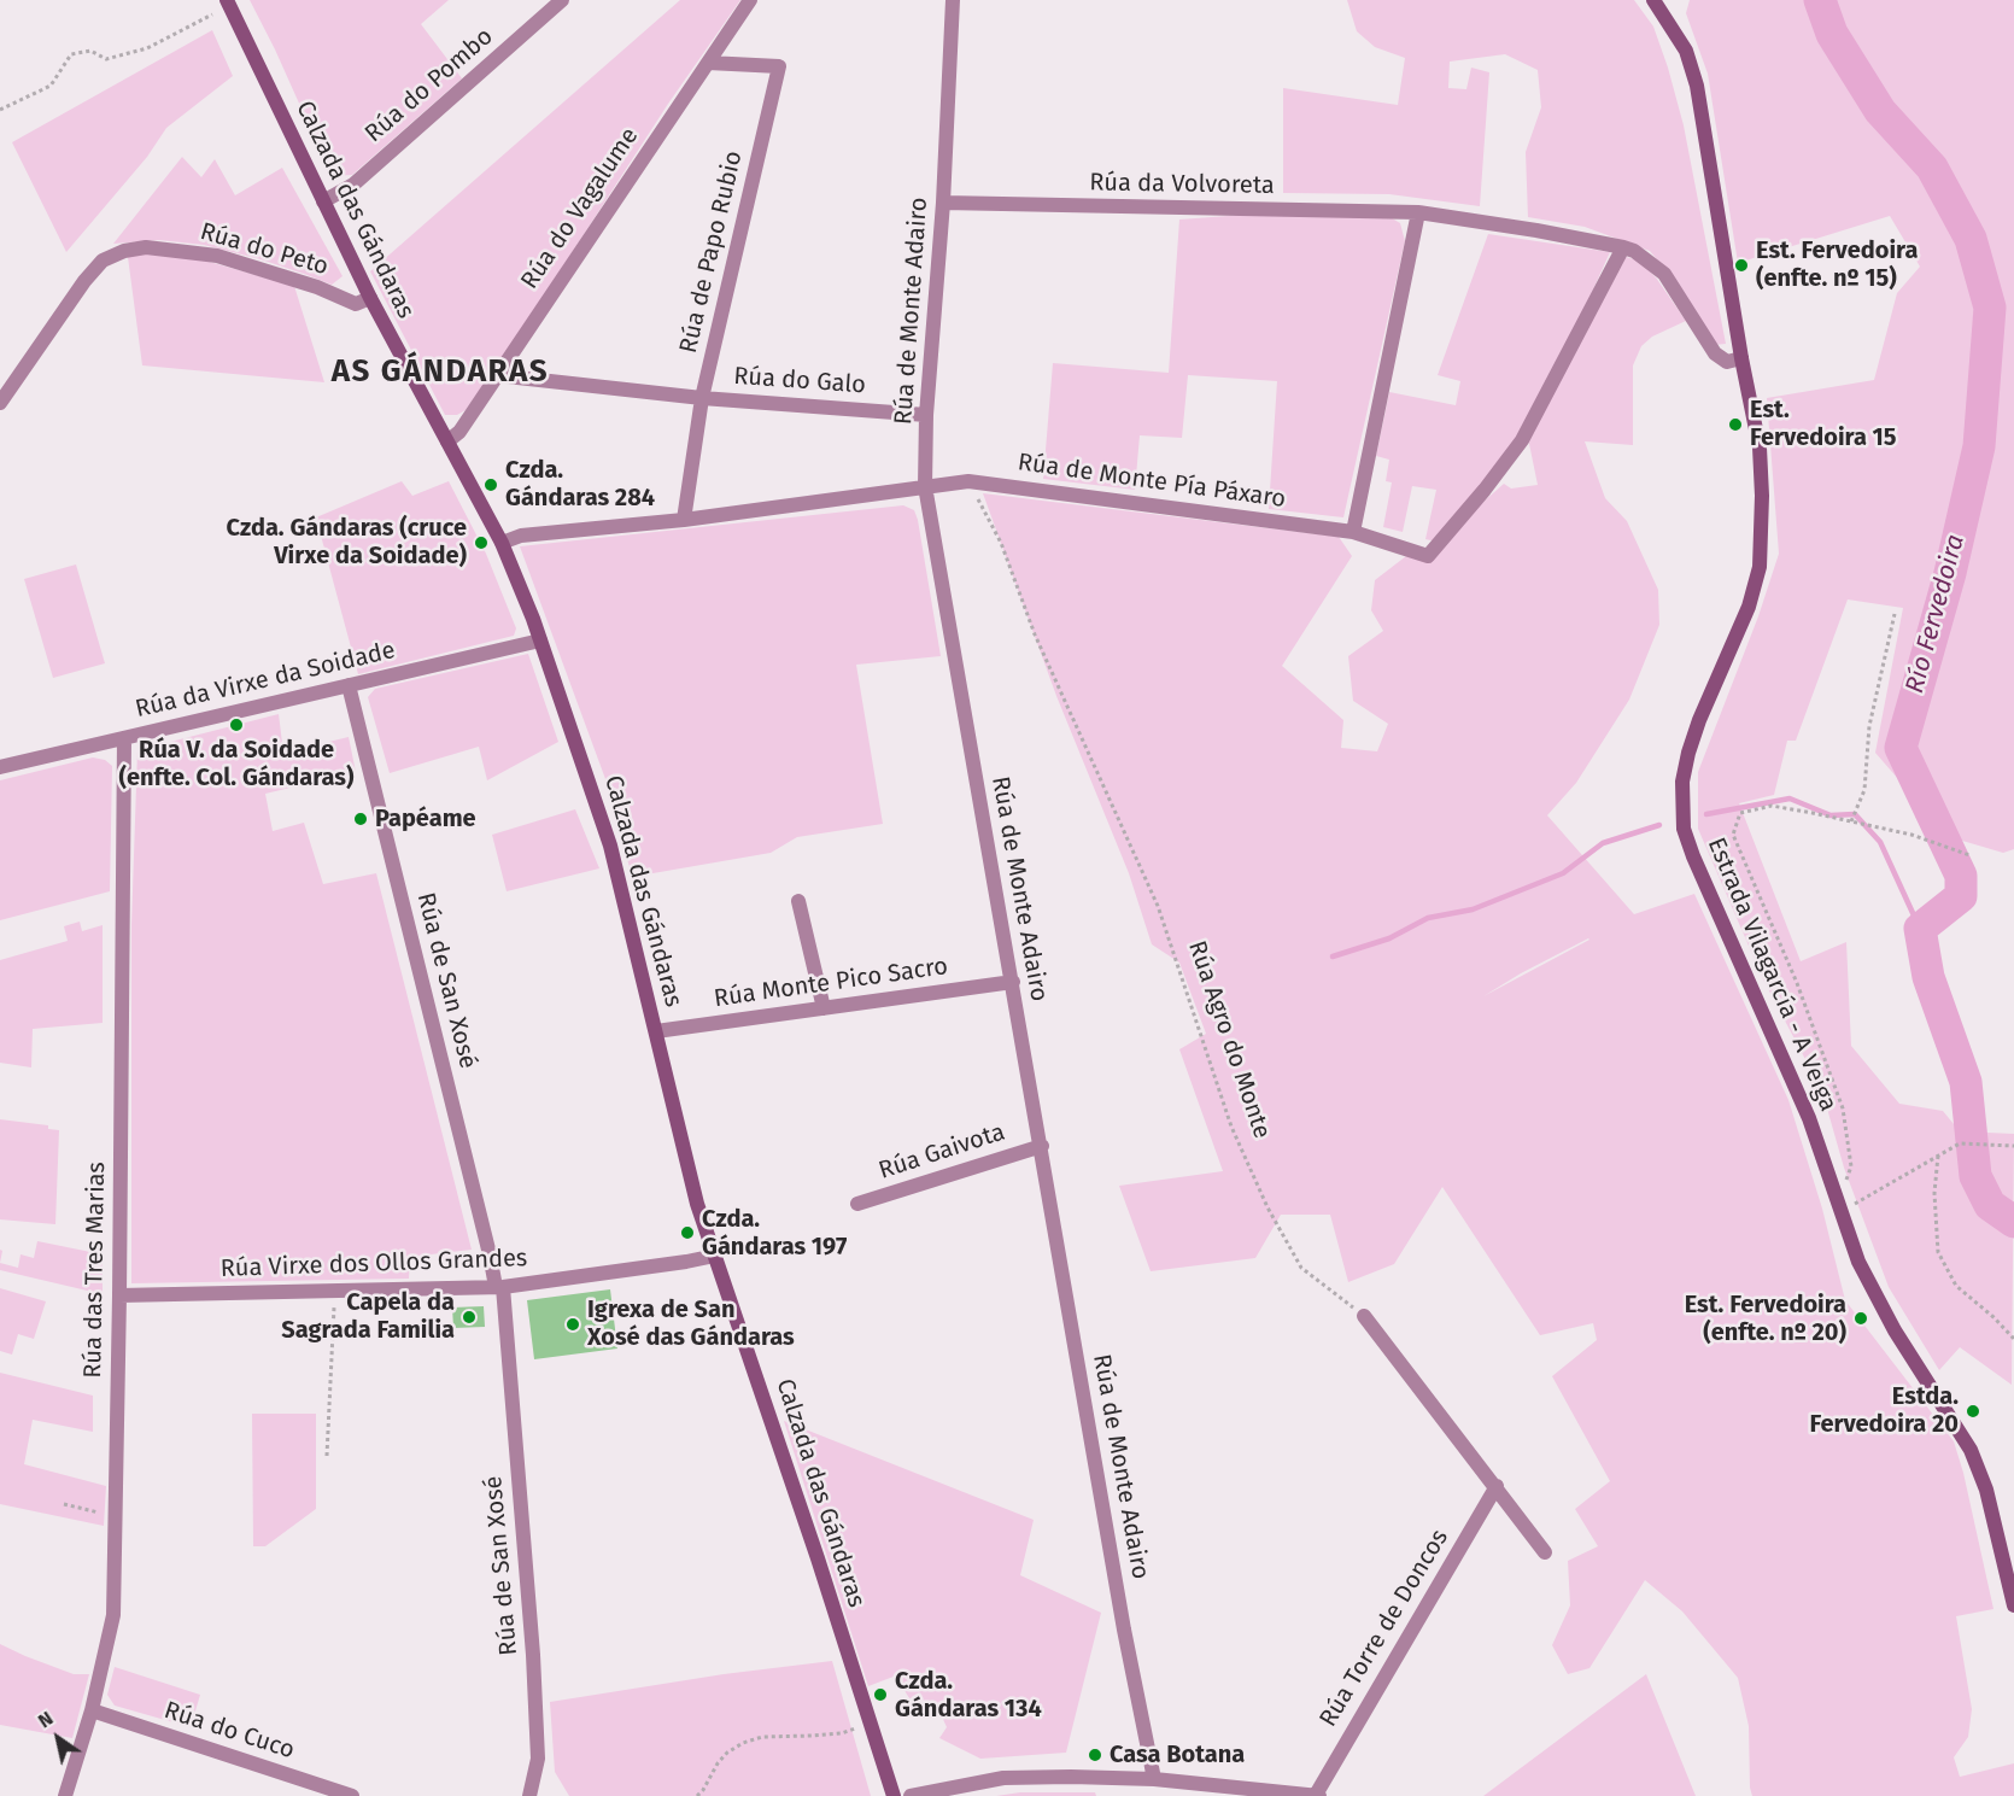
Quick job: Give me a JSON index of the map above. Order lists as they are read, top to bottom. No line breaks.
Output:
{"streets":{"main road":["Calzada das Gándaras","Estrada Vilagarcía - A Veiga"],"street":["Rúa do Pombo","Rúa da Volvoreta","Rúa do Vagalume","Rúa do Peto","Rúa de Papo Rubio","Rúa de Monte Adairo","Rúa do Galo","Rúa de Monte Pía Páxaro","Rúa da Virxe da Soidade","Rúa de San Xosé","Rúa Monte Pico Sacro","Rúa Gaivota","Rúa Virxe dos Ollos Grandes","Rúa das Tres Marias","Rúa Torre de Doncos","Rúa do Cuco"],"path":["Rúa Agro do Monte"]},"crossings":[["Rúa do Pombo","Calzada das Gándaras"],["Rúa da Volvoreta","Rúa de Monte Adairo"],["Rúa da Volvoreta","Rúa de Monte Pía Páxaro"],["Rúa da Volvoreta","Estrada Vilagarcía - A Veiga"],["Rúa do Vagalume","Calzada das Gándaras"],["Rúa do Vagalume","Rúa de Papo Rubio"],["Rúa do Vagalume","Rúa do Galo"],["Calzada das Gándaras","Rúa do Peto"],["Calzada das Gándaras","Rúa de Monte Pía Páxaro"],["Calzada das Gándaras","Rúa da Virxe da Soidade"],["Calzada das Gándaras","Rúa Monte Pico Sacro"],["Calzada das Gándaras","Rúa Virxe dos Ollos Grandes"],["Rúa de Papo Rubio","Rúa do Galo"],["Rúa de Papo Rubio","Rúa de Monte Pía Páxaro"],["Rúa de Monte Adairo","Rúa do Galo"],["Rúa de Monte Adairo","Rúa de Monte Pía Páxaro"],["Rúa de Monte Adairo","Rúa Monte Pico Sacro"],["Rúa de Monte Adairo","Rúa Gaivota"],["Rúa de Monte Pía Páxaro","Rúa Agro do Monte"],["Rúa da Virxe da Soidade","Rúa de San Xosé"],["Rúa da Virxe da Soidade","Rúa das Tres Marias"],["Rúa de San Xosé","Rúa Virxe dos Ollos Grandes"],["Rúa Virxe dos Ollos Grandes","Rúa das Tres Marias"],["Rúa das Tres Marias","Rúa do Cuco"]],"districts":["AS GÁNDARAS"],"water":["Río Fervedoira"],"places":["Est. Fervedoira (enfte. nº 15)","Est. Fervedoira 15","Czda. Gándaras 284","Czda. Gándaras (cruce Virxe da Soidade)","Rúa V. da Soidade (enfte. Col. Gándaras)","Papéame","Czda. Gándaras 197","Capela da Sagrada Familia","Est. Fervedoira (enfte. nº 20)","Igrexa de San Xosé das Gándaras","Estda. Fervedoira 20","Czda. Gándaras 134","Casa Botana"],"north":"top left"}
